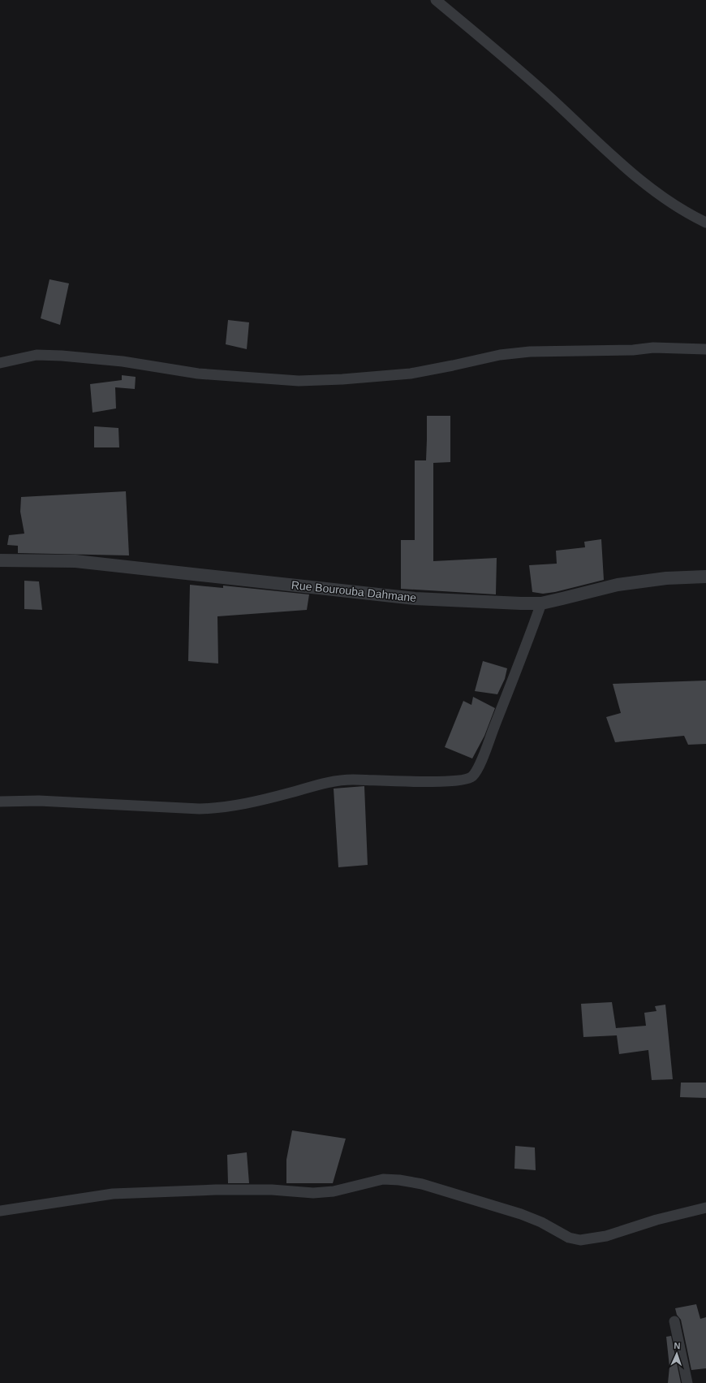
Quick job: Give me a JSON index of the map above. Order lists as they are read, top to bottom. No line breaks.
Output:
{"streets":{"street":["Rue Bourouba Dahmane"]},"north":"top"}
